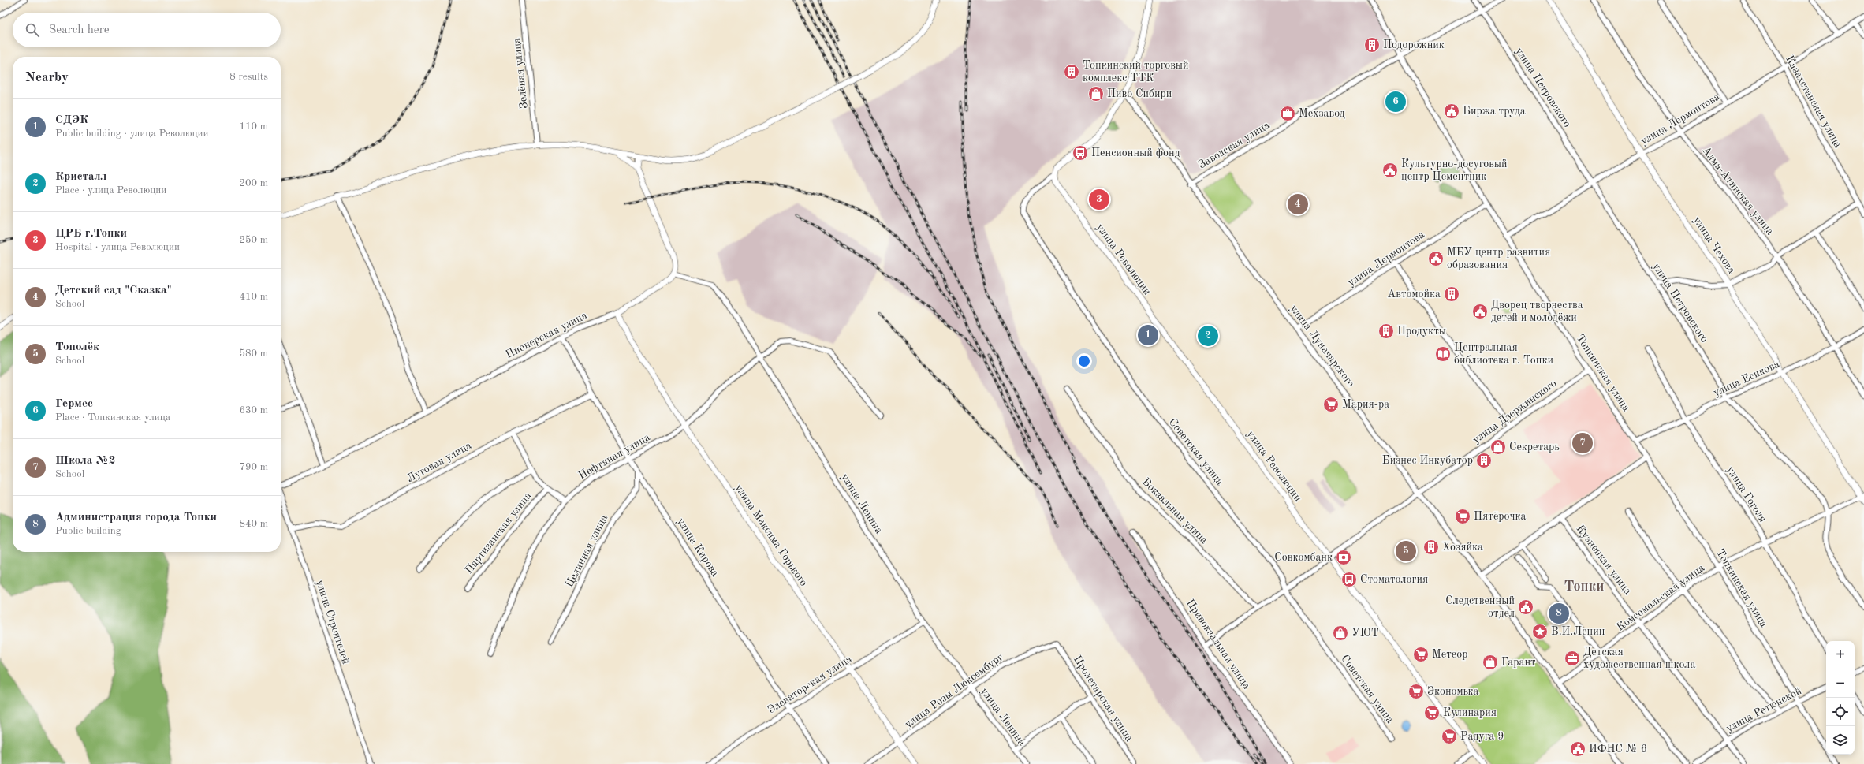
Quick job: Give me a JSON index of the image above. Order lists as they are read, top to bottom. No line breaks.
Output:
{"streets":{"street":["Зелёная улица","улица Петровского","Казахстанская улица","улица Лермонтова","Заводская улица","Алма-Атинская улица","улица Чехова","улица Революции","Пионерская улица","улица Луначарского","Топкинская улица","улица Есикова","улица Дзержинского","Советская улица","Нефтяная улица","Луговая улица","улица Гоголя","улица Ленина","Вокзальная улица","Партизанская улица","улица Максима Горького","улица Кирова","Целинная улица","Кузнецкая улица","Комсомольская улица","улица Строителей","Привокзальная улица","Элеваторская улица","улица Розы Люксембург","Пролетарская улица","улица Ретюнской"]},"crossings":[["улица Петровского","улица Лермонтова"],["улица Петровского","Заводская улица"],["улица Петровского","улица Есикова"],["улица Петровского","Комсомольская улица"],["Казахстанская улица","улица Лермонтова"],["улица Лермонтова","Алма-Атинская улица"],["улица Лермонтова","улица Чехова"],["улица Лермонтова","улица Луначарского"],["улица Лермонтова","Топкинская улица"],["Заводская улица","улица Луначарского"],["Заводская улица","Топкинская улица"],["Алма-Атинская улица","улица Есикова"],["улица Чехова","улица Есикова"],["улица Чехова","Комсомольская улица"],["улица Революции","улица Дзержинского"],["улица Революции","Советская улица"],["Пионерская улица","улица Ленина"],["Пионерская улица","улица Максима Горького"],["Пионерская улица","улица Кирова"],["улица Луначарского","улица Дзержинского"],["улица Луначарского","Комсомольская улица"],["Топкинская улица","улица Есикова"],["Топкинская улица","улица Дзержинского"],["Топкинская улица","Комсомольская улица"],["Топкинская улица","улица Ретюнской"],["улица Есикова","улица Гоголя"],["улица Дзержинского","Советская улица"],["улица Дзержинского","Вокзальная улица"],["улица Дзержинского","Привокзальная улица"],["Нефтяная улица","улица Ленина"],["Нефтяная улица","улица Максима Горького"],["Нефтяная улица","улица Кирова"],["Луговая улица","улица Кирова"],["Луговая улица","улица Строителей"],["улица Гоголя","Комсомольская улица"],["улица Ленина","Элеваторская улица"],["улица Ленина","улица Розы Люксембург"],["улица Максима Горького","Элеваторская улица"],["улица Максима Горького","улица Розы Люксембург"],["улица Кирова","Целинная улица"],["улица Кирова","Элеваторская улица"],["Кузнецкая улица","Комсомольская улица"],["Кузнецкая улица","улица Ретюнской"],["улица Розы Люксембург","Пролетарская улица"]],"districts":["Топки"],"places":{"building":["Подорожник","Топкинский торговый комплекс ТТК","Автомойка","Продукты","Бизнес Инкубатор","Хозяйка"],"shop":["Пиво Сибири","Секретарь","УЮТ","Гарант"],"public building":["Биржа труда","Культурно-досуговый центр Цементник","МБУ центр развития образования","Дворец творчества детей и молодёжи","Следственный отдел","ИФНС № 6"],"office":["Мехзавод","Детская художественная школа"],"bus stop":["Пенсионный фонд","Стоматология"],"library":["Центральная библиотека г. Топки"],"supermarket":["Мария-ра","Пятёрочка","Метеор","Экономька","Кулинария","Радуга 9"],"bank":["Совкомбанк"],"place":["В.И.Ленин"]},"page":{"search":"Search here","heading":["Nearby","8 results"],"pins":["6","3","4","1","2","7","5","8"],"list":[{"mark":"1","name":"СДЭК","note":"Public building · улица Революции","value":"110 m"},{"mark":"2","name":"Кристалл","note":"Place · улица Революции","value":"200 m"},{"mark":"3","name":"ЦРБ г.Топки","note":"Hospital · улица Революции","value":"250 m"},{"mark":"4","name":"Детский сад \"Сказка\"","note":"School","value":"410 m"},{"mark":"5","name":"Тополёк","note":"School","value":"580 m"},{"mark":"6","name":"Гермес","note":"Place · Топкинская улица","value":"630 m"},{"mark":"7","name":"Школа №2","note":"School","value":"790 m"},{"mark":"8","name":"Администрация города Топки","note":"Public building","value":"840 m"}],"map_buttons":["+","−"]}}
